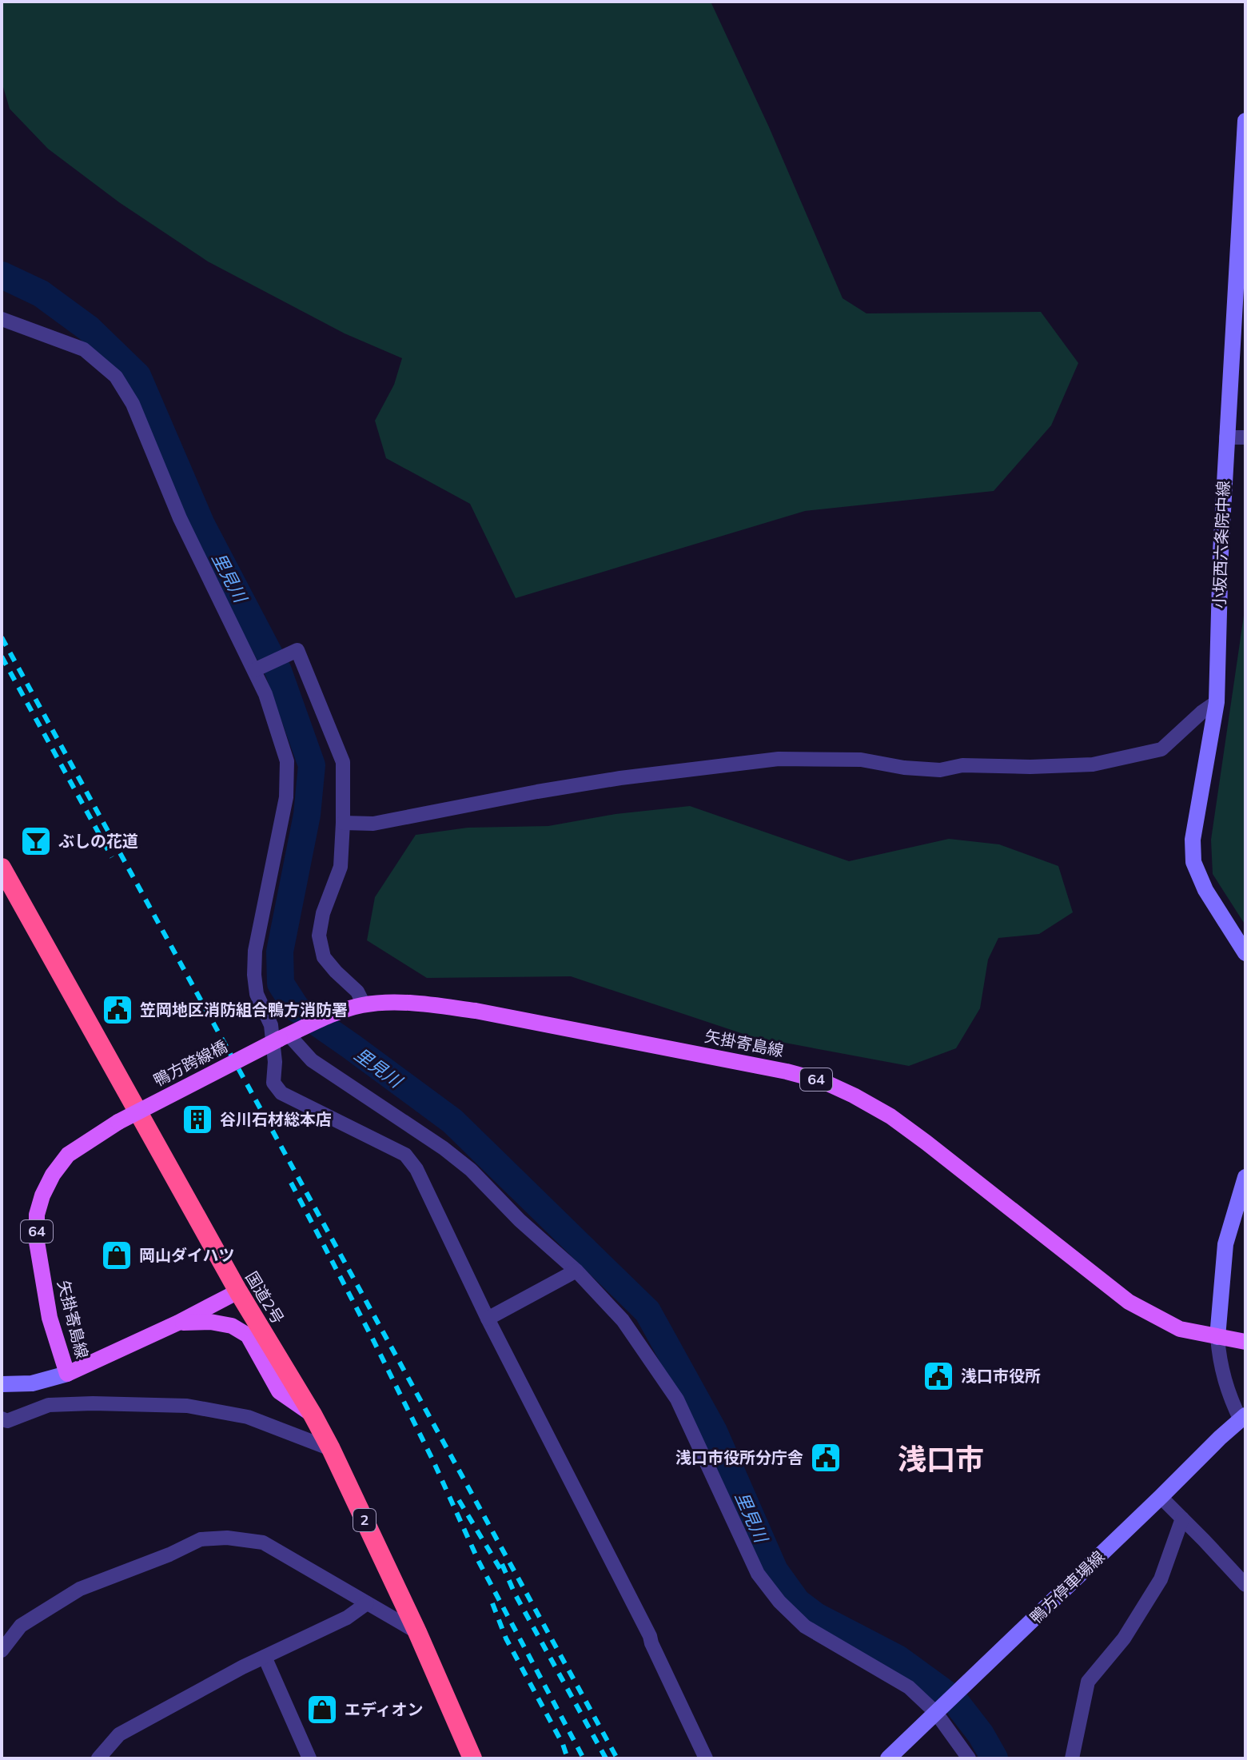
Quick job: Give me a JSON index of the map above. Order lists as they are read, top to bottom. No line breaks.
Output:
{"streets":{"highway":["国道2号","2"],"main road":["小坂西六条院中線","矢掛寄島線","鴨方跨線橋","64","鴨方停車場線"]},"crossings":[["矢掛寄島線","鴨方跨線橋"],["矢掛寄島線","国道2号"]],"districts":["浅口市"],"water":["里見川"],"places":{"bar":["ぶしの花道"],"public building":["笠岡地区消防組合鴨方消防署","浅口市役所","浅口市役所分庁舎"],"building":["谷川石材総本店"],"shop":["岡山ダイハツ","エディオン"]}}
